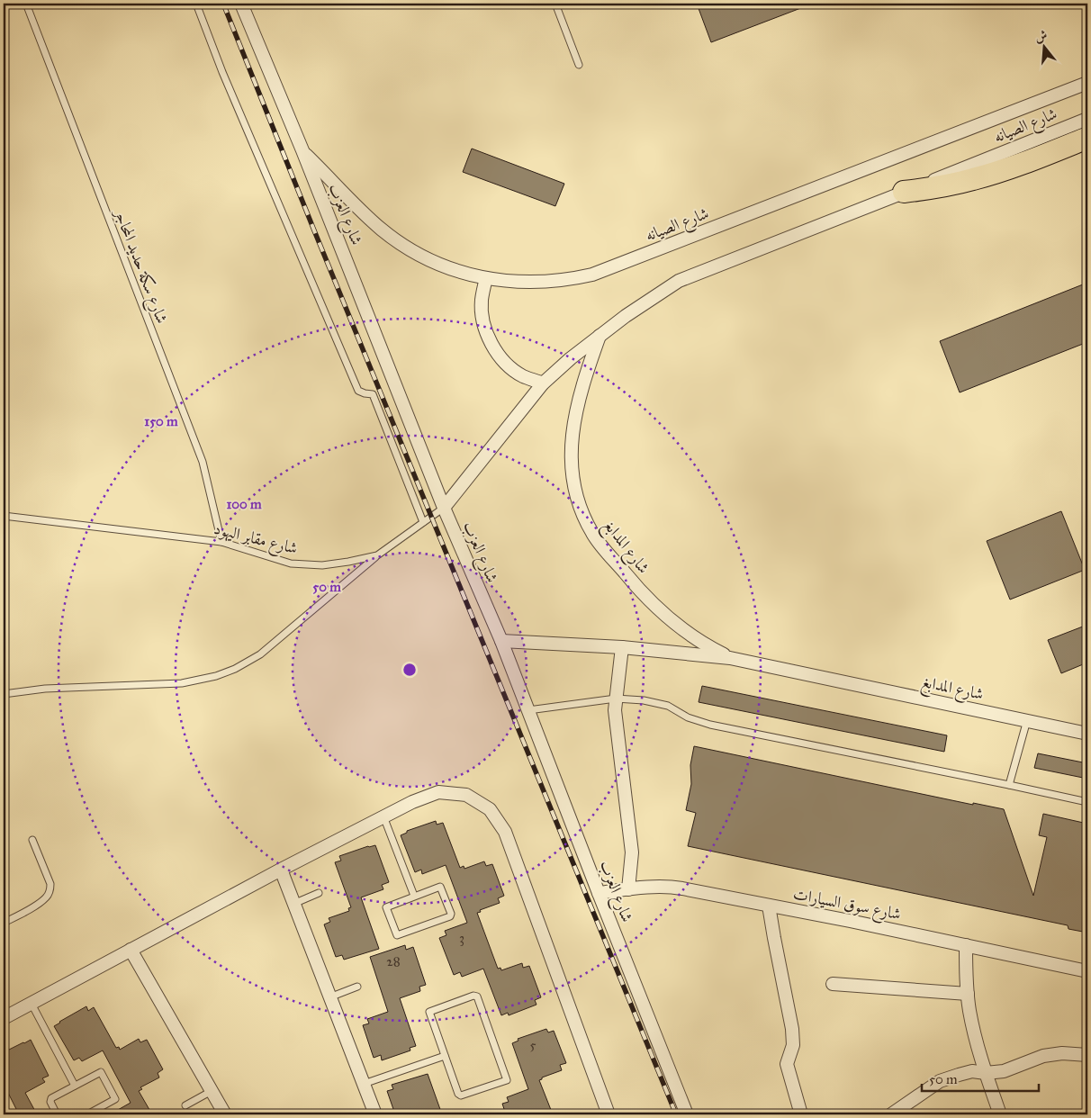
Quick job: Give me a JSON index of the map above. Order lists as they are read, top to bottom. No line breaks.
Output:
{"streets":{"street":["شارع الصيانه","شارع العزب","شارع المدابغ","شارع سوق السيارات"],"lane":["شارع سكة حديد المحاجر","شارع مقابر اليهود"]},"crossings":[["شارع الصيانه","شارع العزب"],["شارع الصيانه","شارع مقابر اليهود"],["شارع الصيانه","شارع المدابغ"],["شارع العزب","شارع مقابر اليهود"],["شارع العزب","شارع المدابغ"],["شارع العزب","شارع سوق السيارات"],["شارع سكة حديد المحاجر","شارع مقابر اليهود"]],"house_numbers":["3","28","5"],"scale_bar":"50 m","north":"top","rings":["150 m","100 m","50 m"]}
